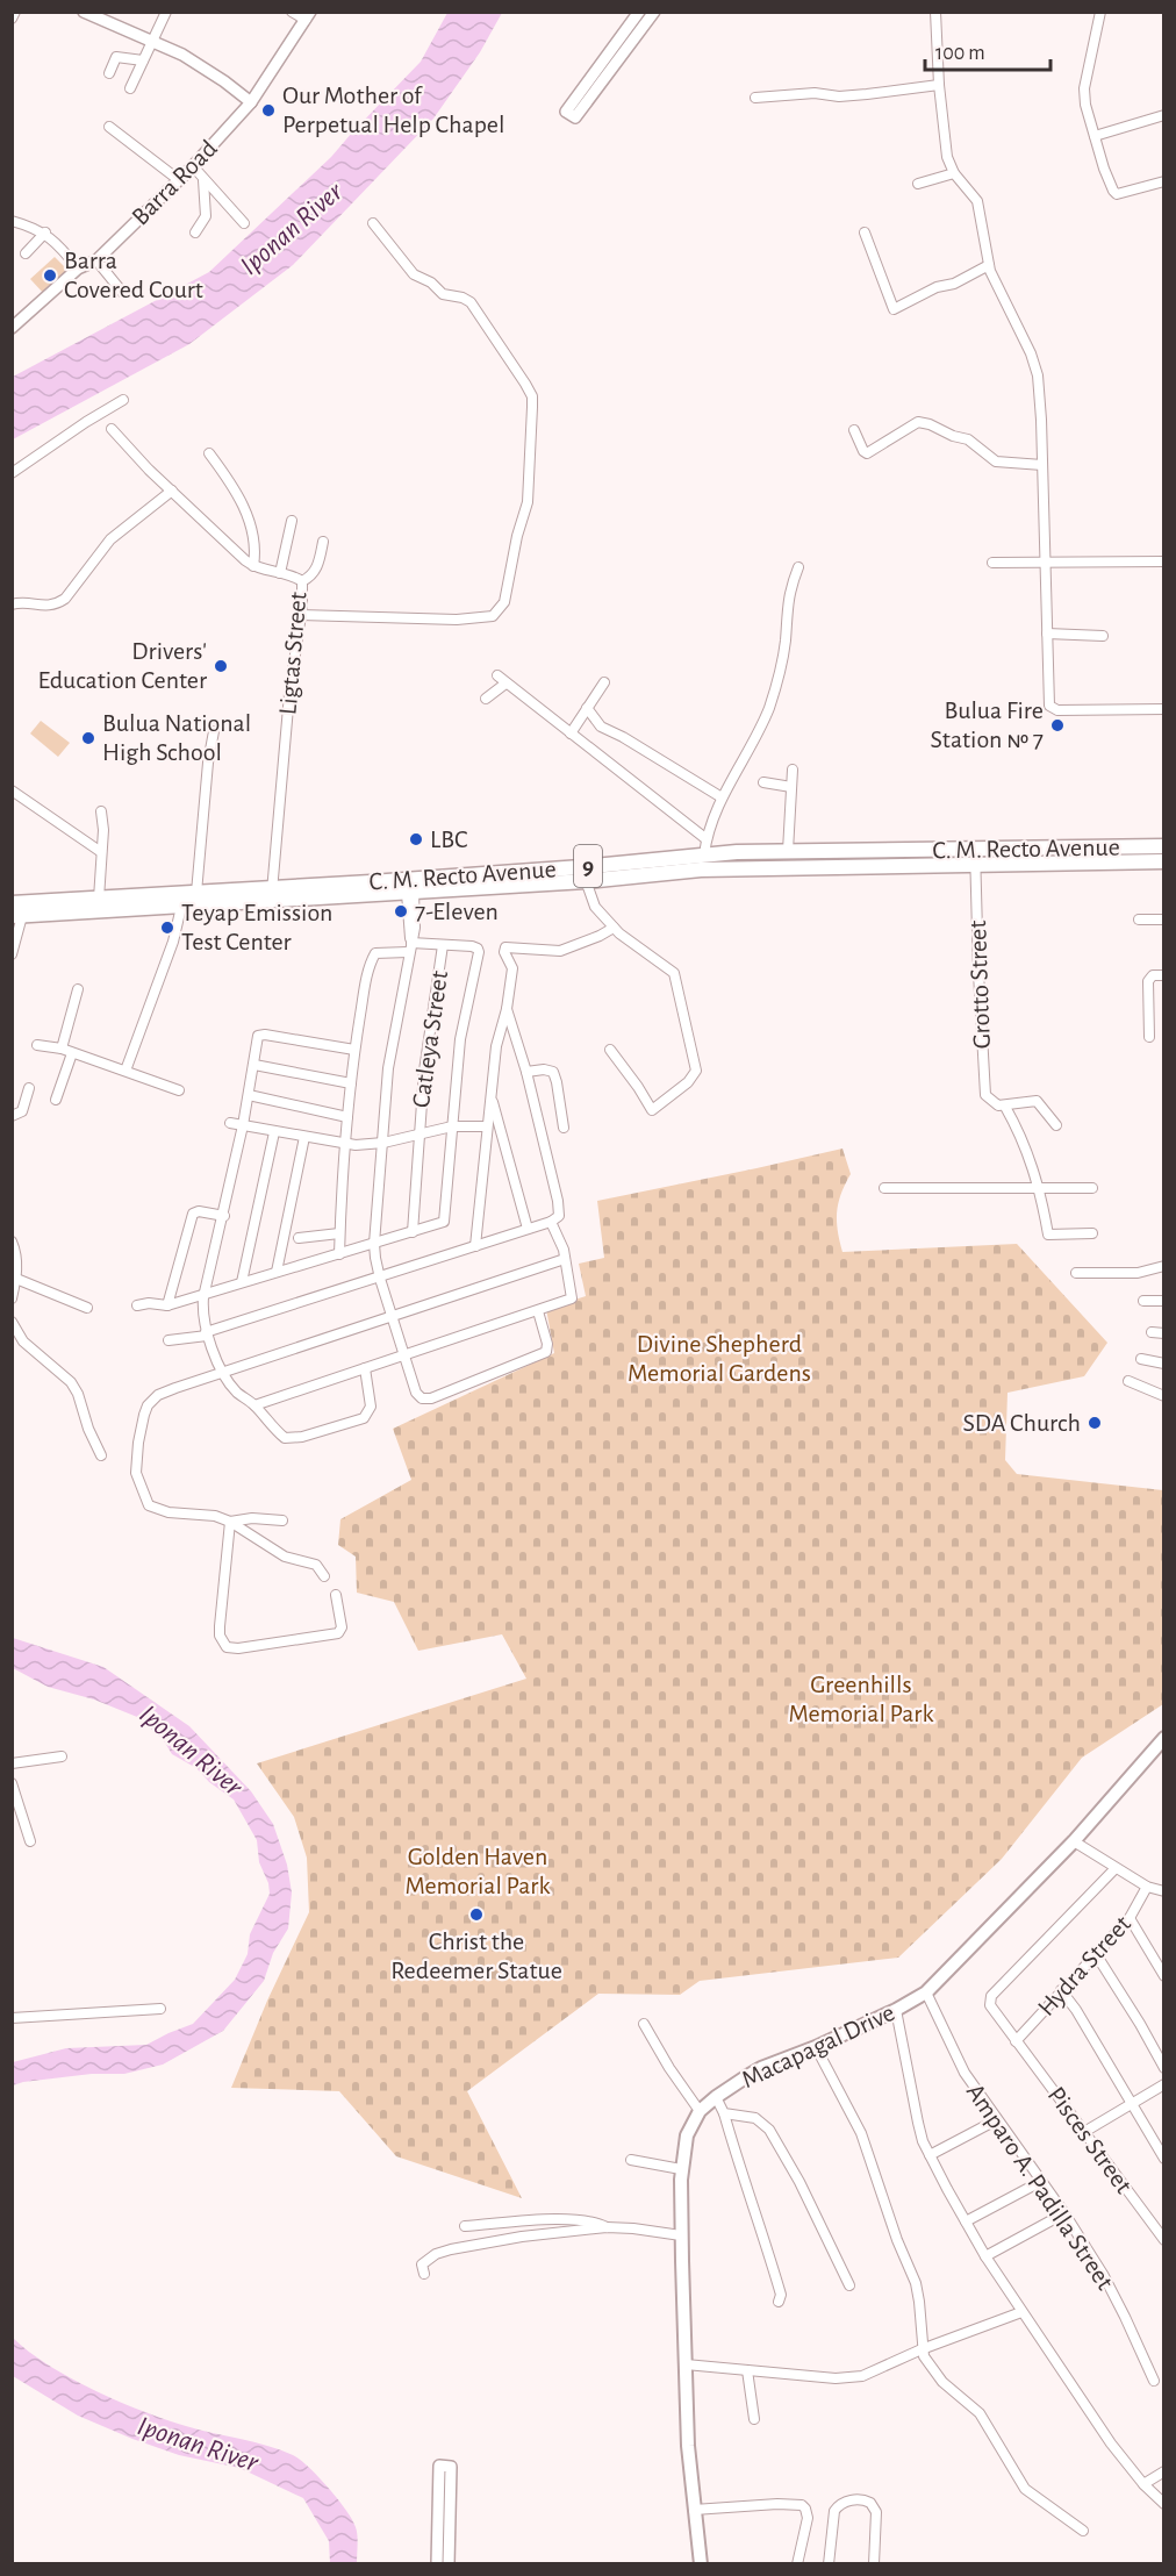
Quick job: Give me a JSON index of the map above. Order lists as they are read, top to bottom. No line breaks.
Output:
{"streets":{"highway":["C. M. Recto Avenue","9"],"main road":["Macapagal Drive"],"street":["Barra Road","Ligtas Street","Grotto Street","Catleya Street","Hydra Street","Pisces Street","Amparo A. Padilla Street"]},"crossings":[["Ligtas Street","C. M. Recto Avenue"],["C. M. Recto Avenue","Grotto Street"],["Hydra Street","Pisces Street"],["Macapagal Drive","Amparo A. Padilla Street"]],"water":["Iponan River"],"parks":["Divine Shepherd Memorial Gardens","Greenhills Memorial Park","Golden Haven Memorial Park"],"places":["Our Mother of Perpetual Help Chapel","Barra Covered Court","Drivers' Education Center","Bulua Fire Station № 7","Bulua National High School","LBC","7-Eleven","Teyap Emission Test Center","SDA Church","Christ the Redeemer Statue"],"scale_bar":"100 m"}
